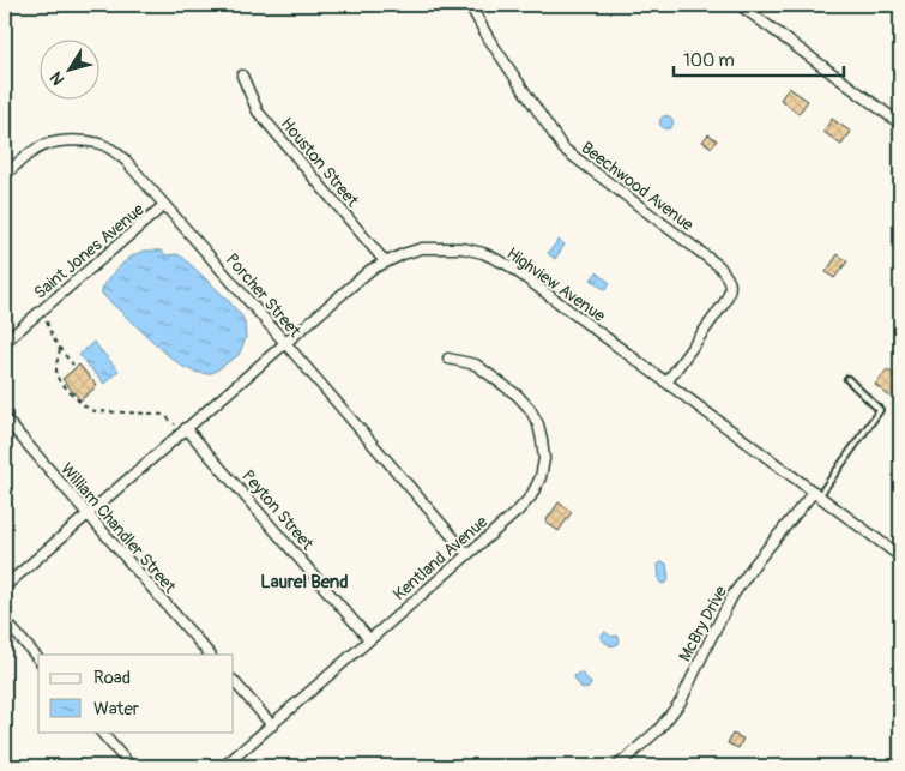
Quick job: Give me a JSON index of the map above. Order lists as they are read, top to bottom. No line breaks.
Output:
{"streets":{"street":["Houston Street","Beechwood Avenue","Saint Jones Avenue","Highview Avenue","Porcher Street","Peyton Street","William Chandler Street","Kentland Avenue","McBry Drive"]},"crossings":[["Houston Street","Highview Avenue"],["Beechwood Avenue","Highview Avenue"],["Saint Jones Avenue","Porcher Street"],["Highview Avenue","Porcher Street"],["Highview Avenue","Peyton Street"],["Highview Avenue","McBry Drive"],["Porcher Street","Kentland Avenue"],["Peyton Street","Kentland Avenue"]],"districts":["Laurel Bend"],"legend":["Road","Water"],"scale_bar":"100 m","north":"bottom left"}
